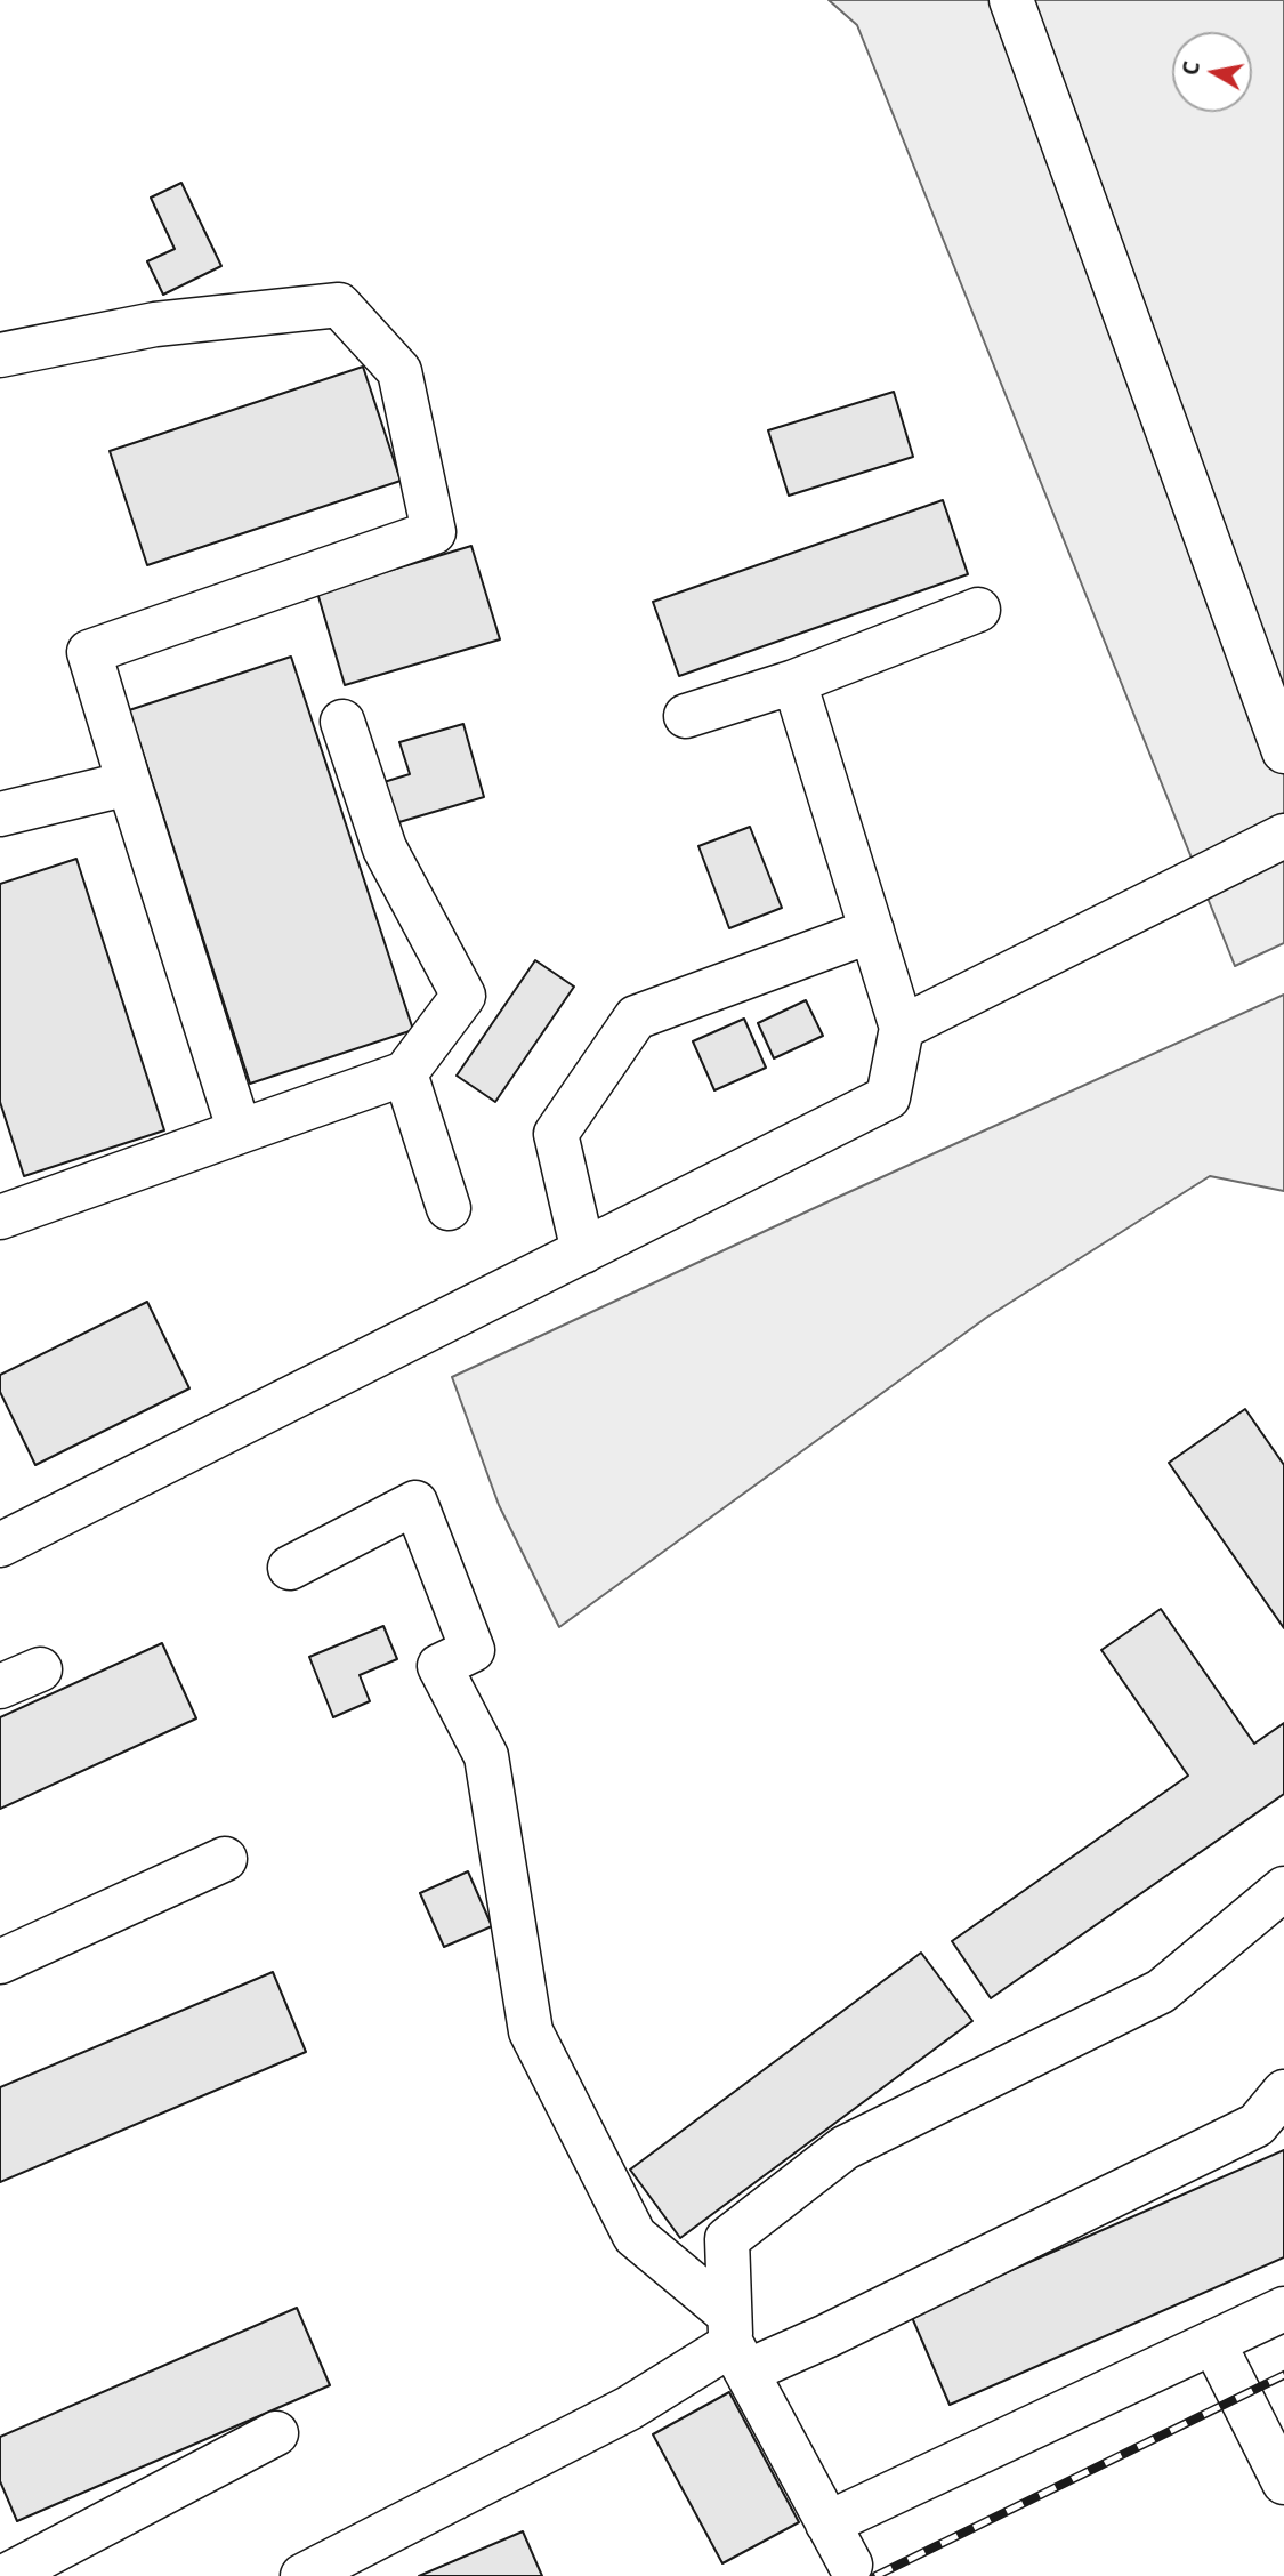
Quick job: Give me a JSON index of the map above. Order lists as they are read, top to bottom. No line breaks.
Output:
{"north":"left"}
